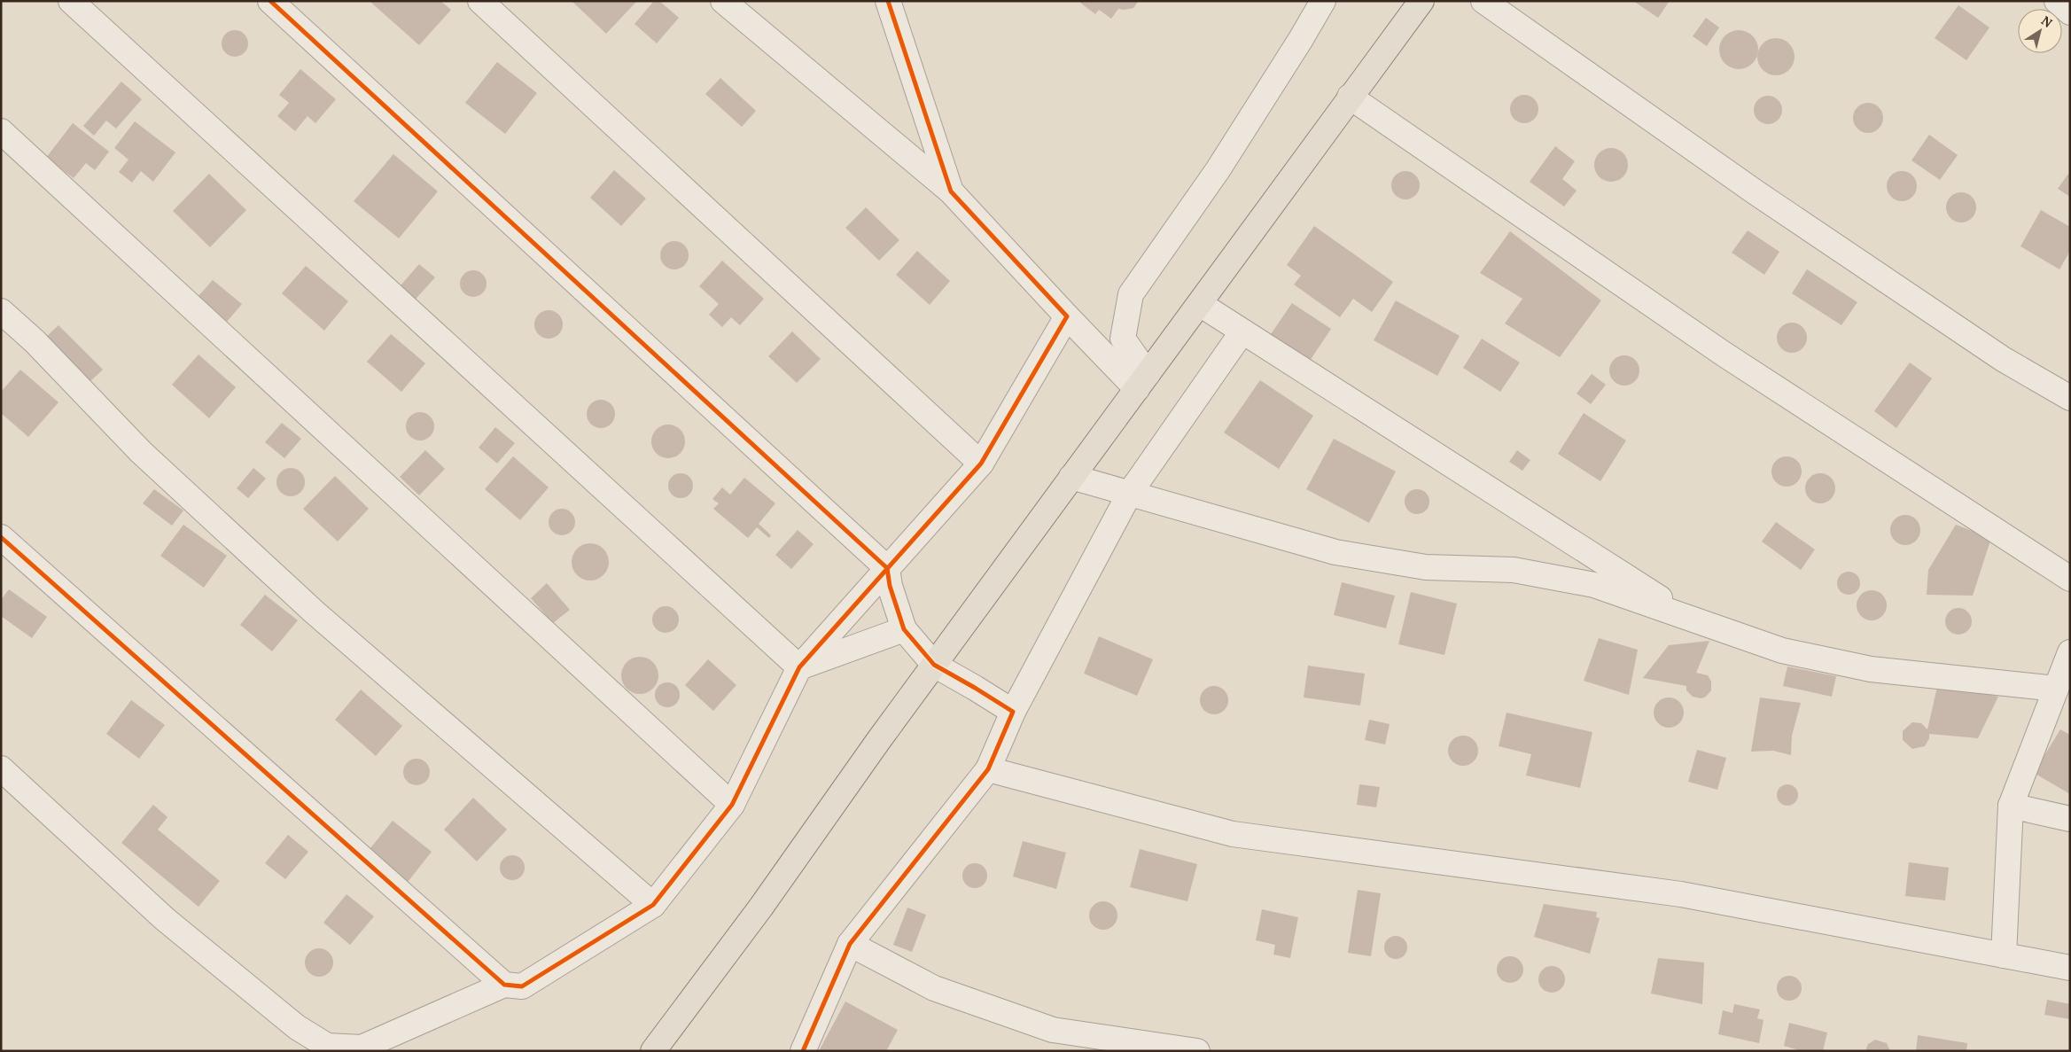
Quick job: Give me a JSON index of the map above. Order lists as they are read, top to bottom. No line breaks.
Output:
{"north":"top right"}
